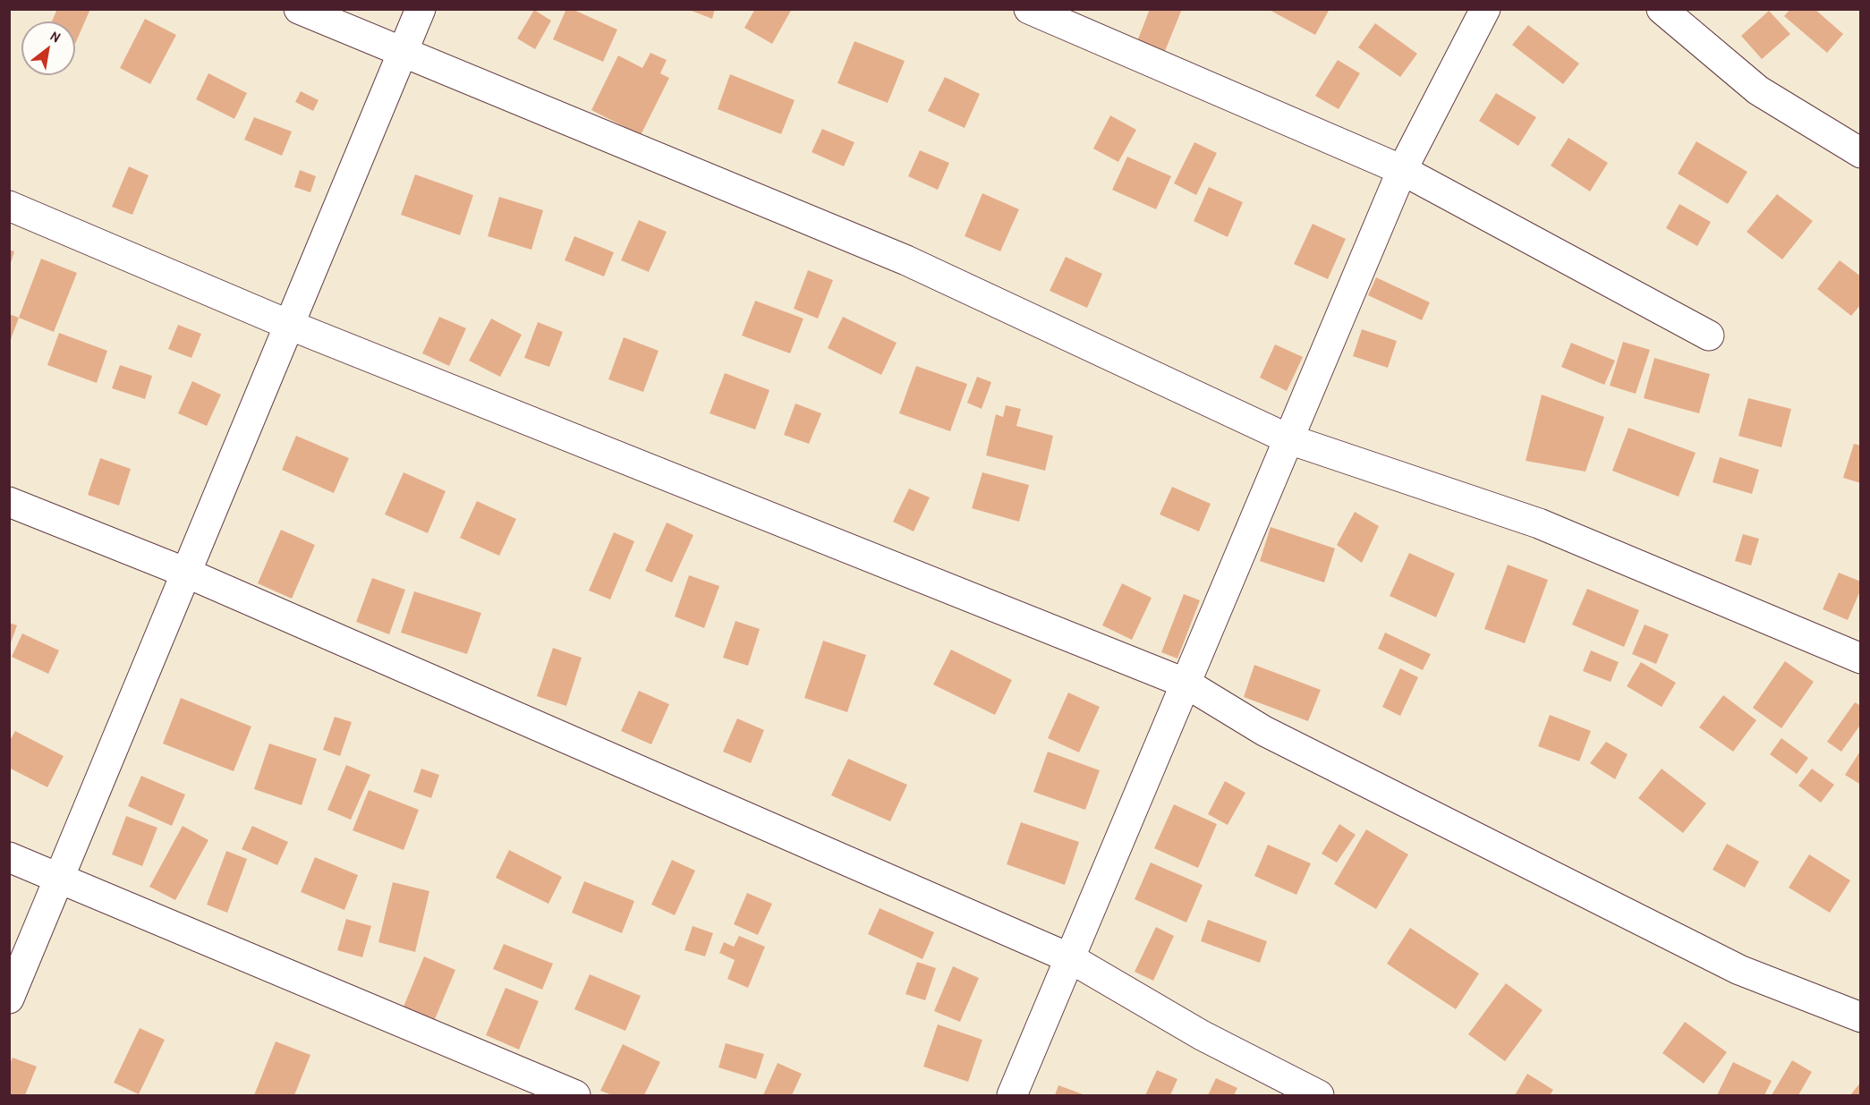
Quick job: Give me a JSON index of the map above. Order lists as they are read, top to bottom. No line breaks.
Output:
{"north":"top right"}
